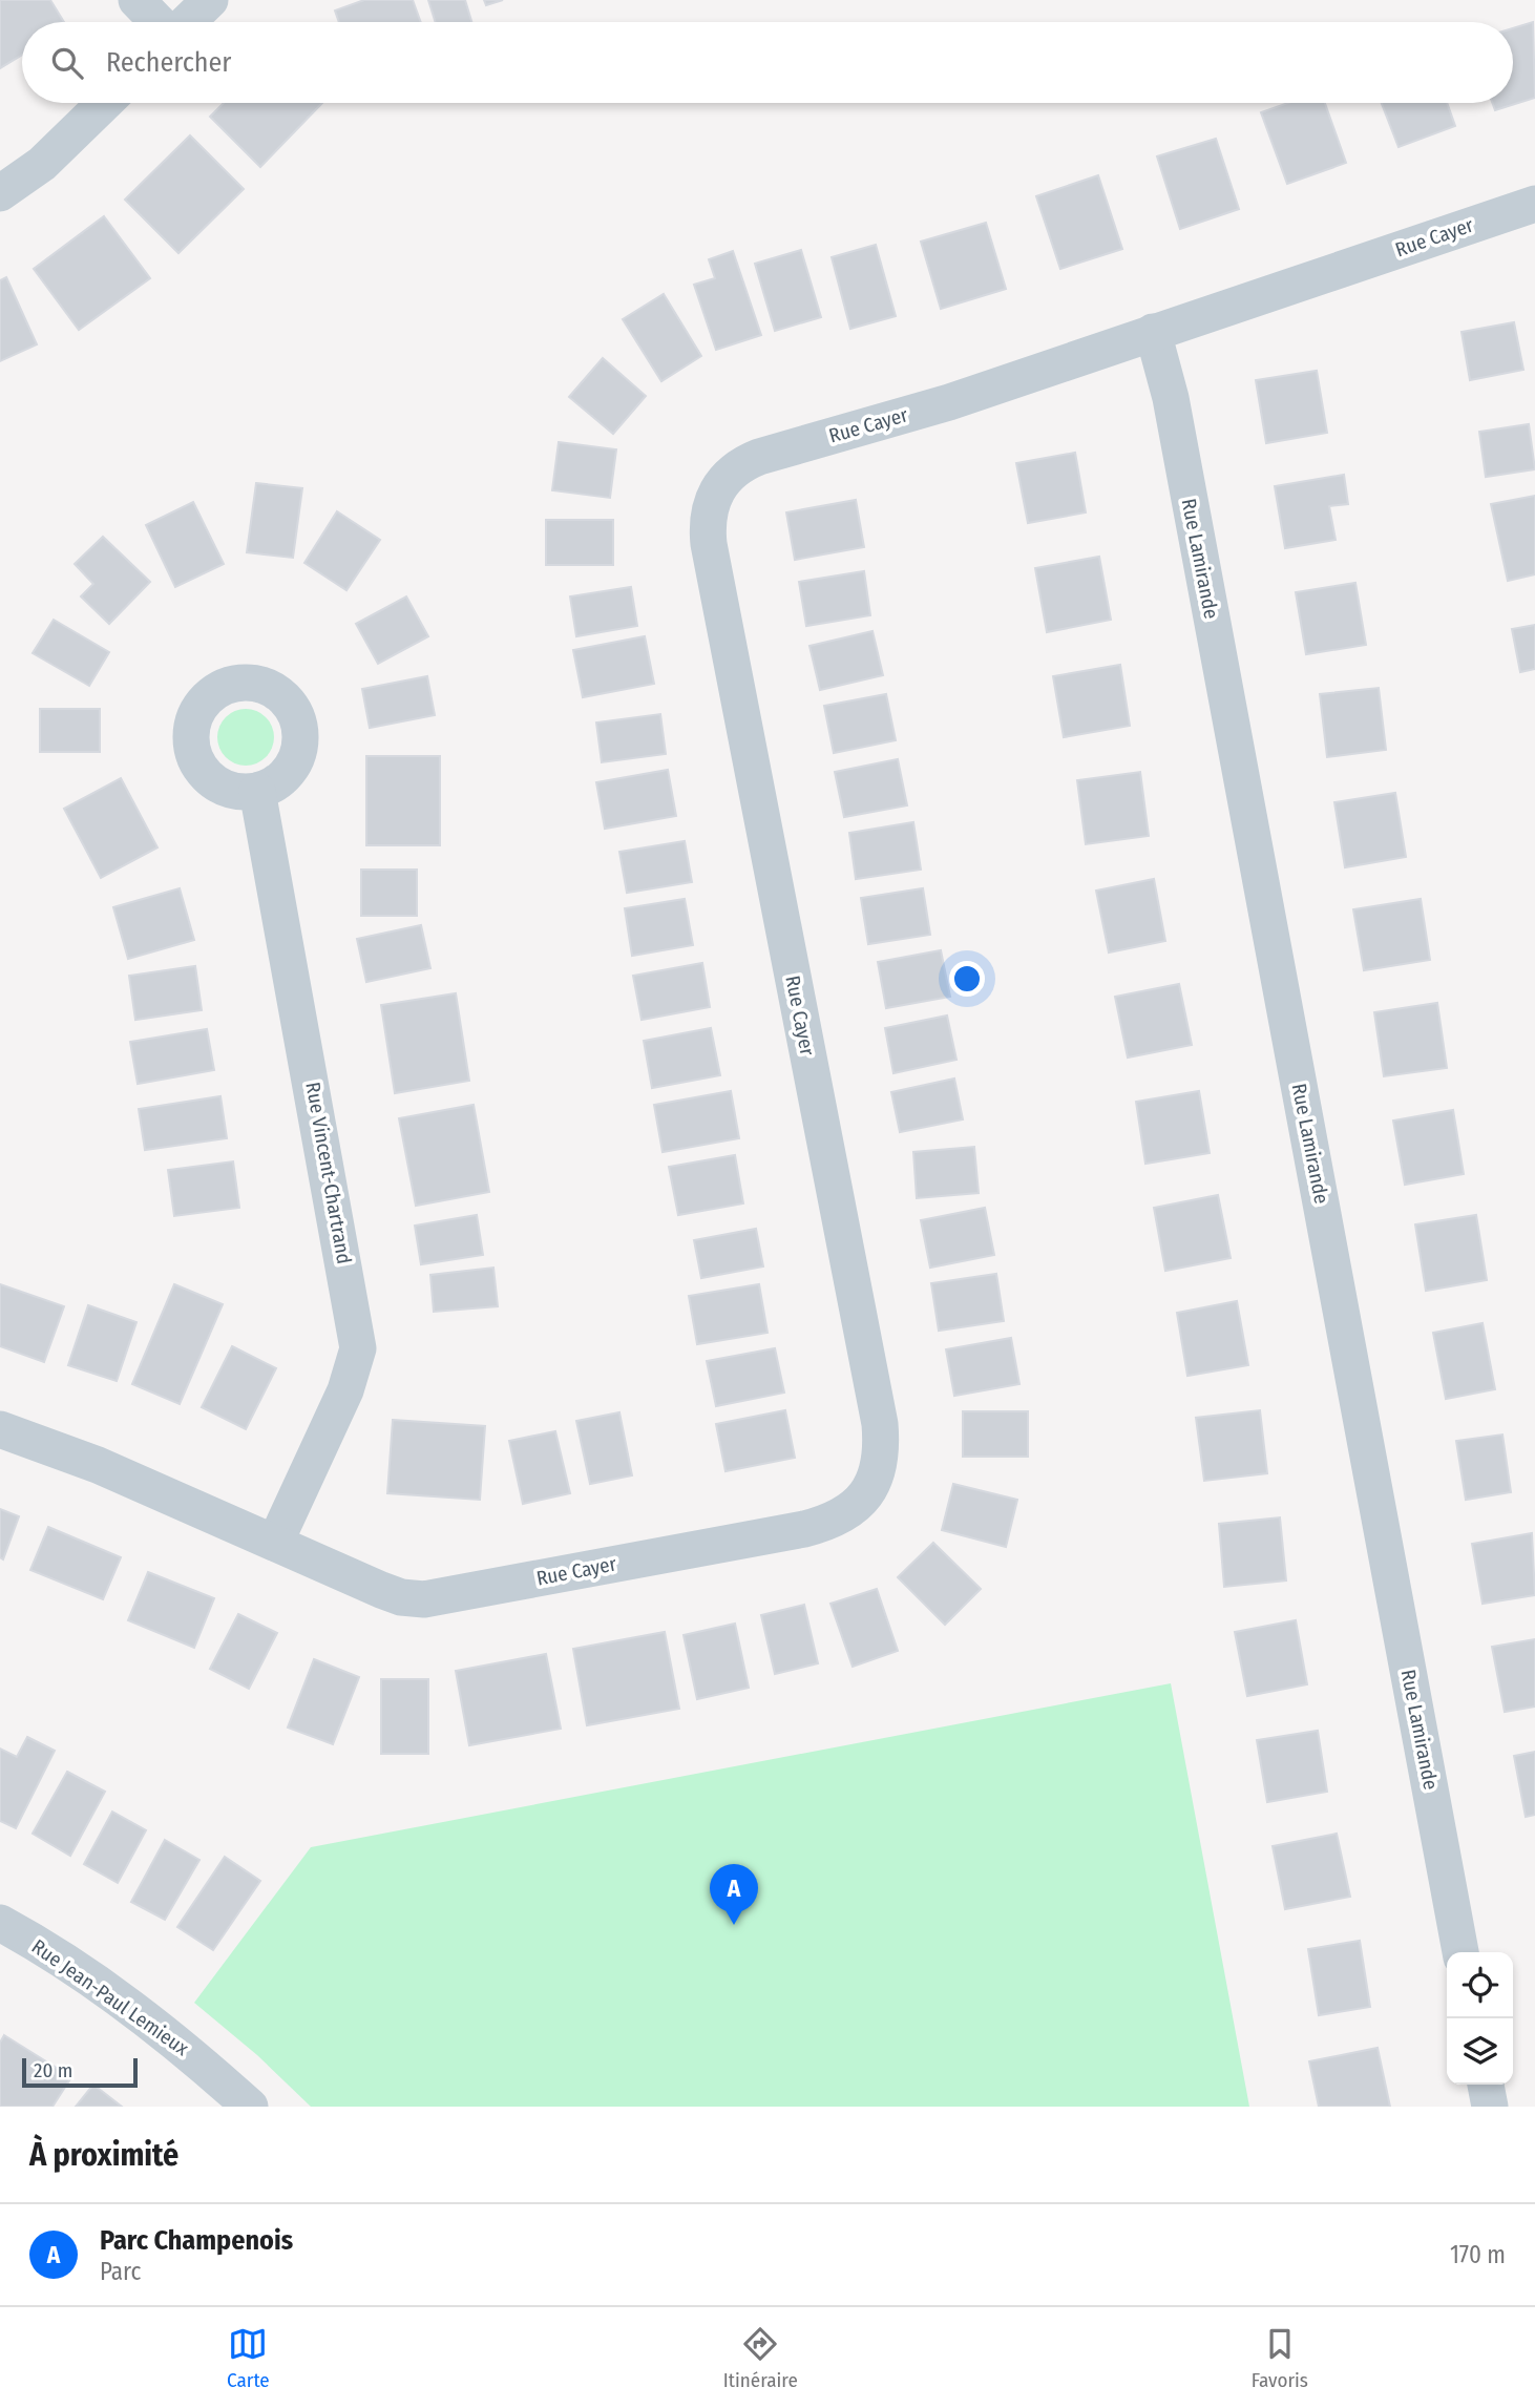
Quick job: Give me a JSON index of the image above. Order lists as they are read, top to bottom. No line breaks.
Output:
{"streets":{"street":["Rue Cayer","Rue Lamirande","Rue Vincent-Chartrand","Rue Jean-Paul Lemieux"]},"crossings":[["Rue Cayer","Rue Lamirande"],["Rue Cayer","Rue Vincent-Chartrand"]],"scale_bar":"20 m","page":{"search":"Rechercher","pins":"A","scale":"20 m","heading":"À proximité","list":[{"mark":"A","name":"Parc Champenois","note":"Parc","value":"170 m"}],"nav":["Carte","Itinéraire","Favoris"]}}
